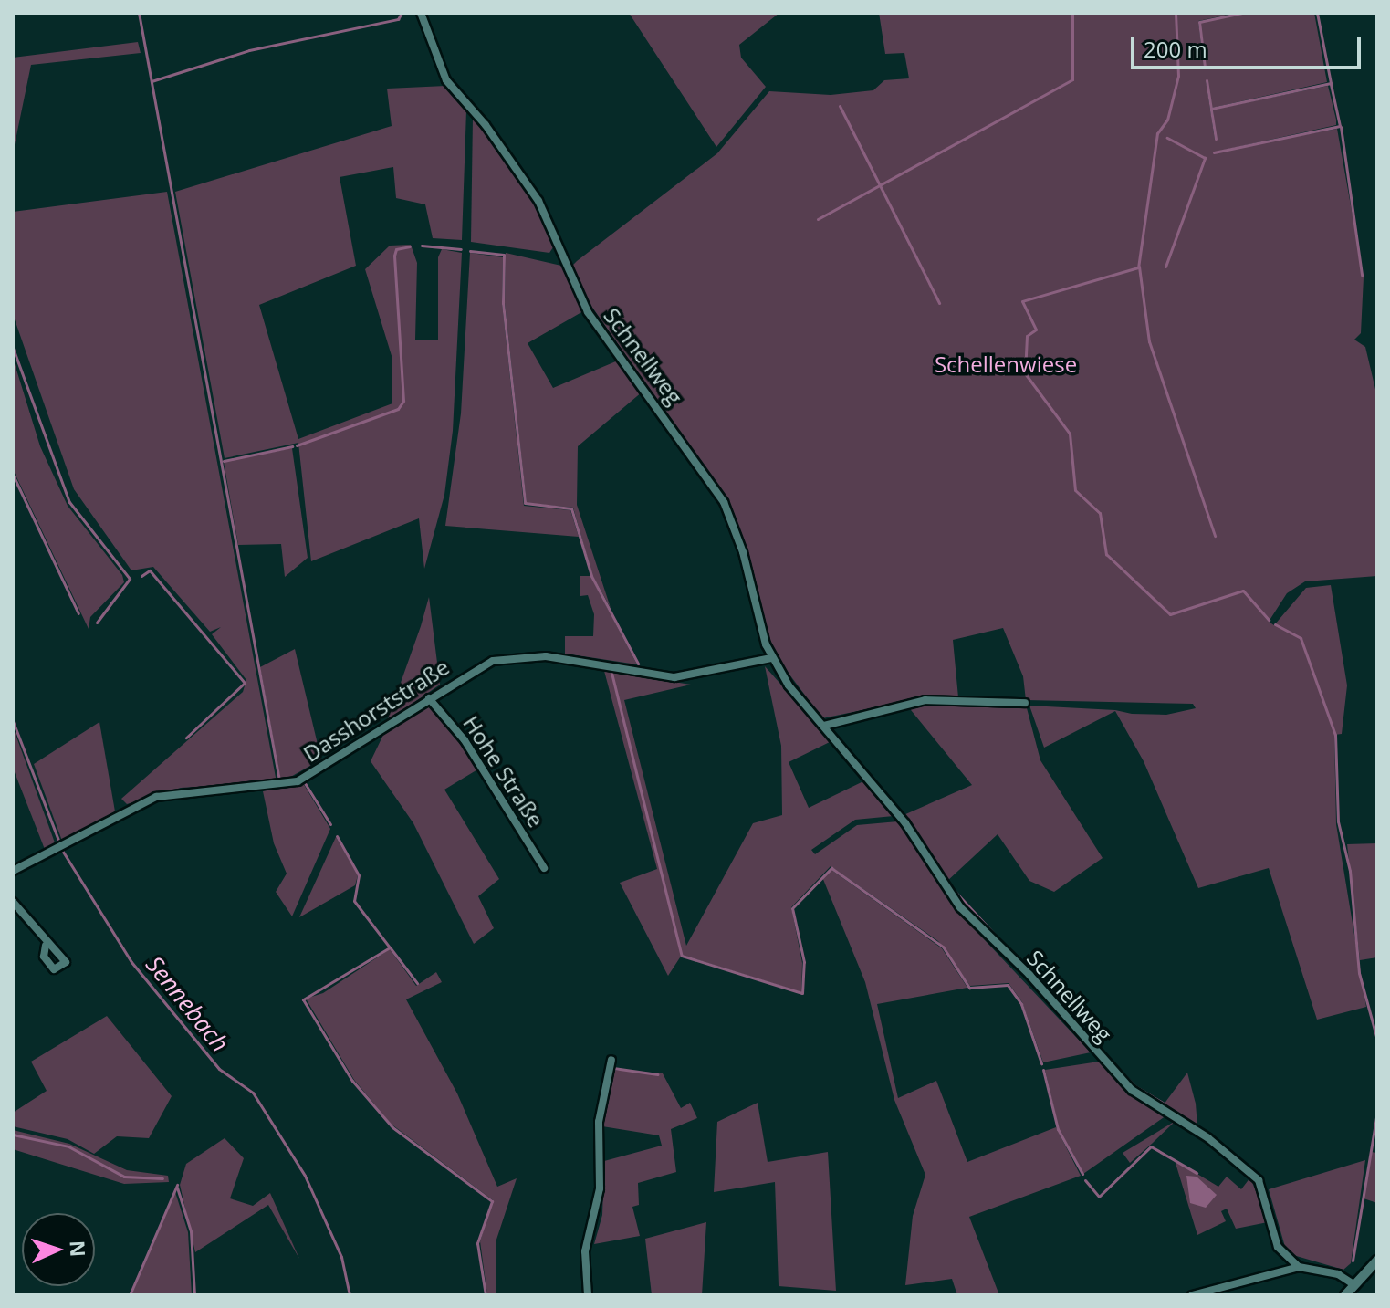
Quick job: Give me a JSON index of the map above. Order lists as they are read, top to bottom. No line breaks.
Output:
{"streets":{"street":["Schnellweg","Dasshorststraße","Hohe Straße"]},"crossings":[["Schnellweg","Dasshorststraße"],["Dasshorststraße","Hohe Straße"]],"water":["Sennebach"],"parks":["Schellenwiese"],"scale_bar":"200 m","north":"right"}
